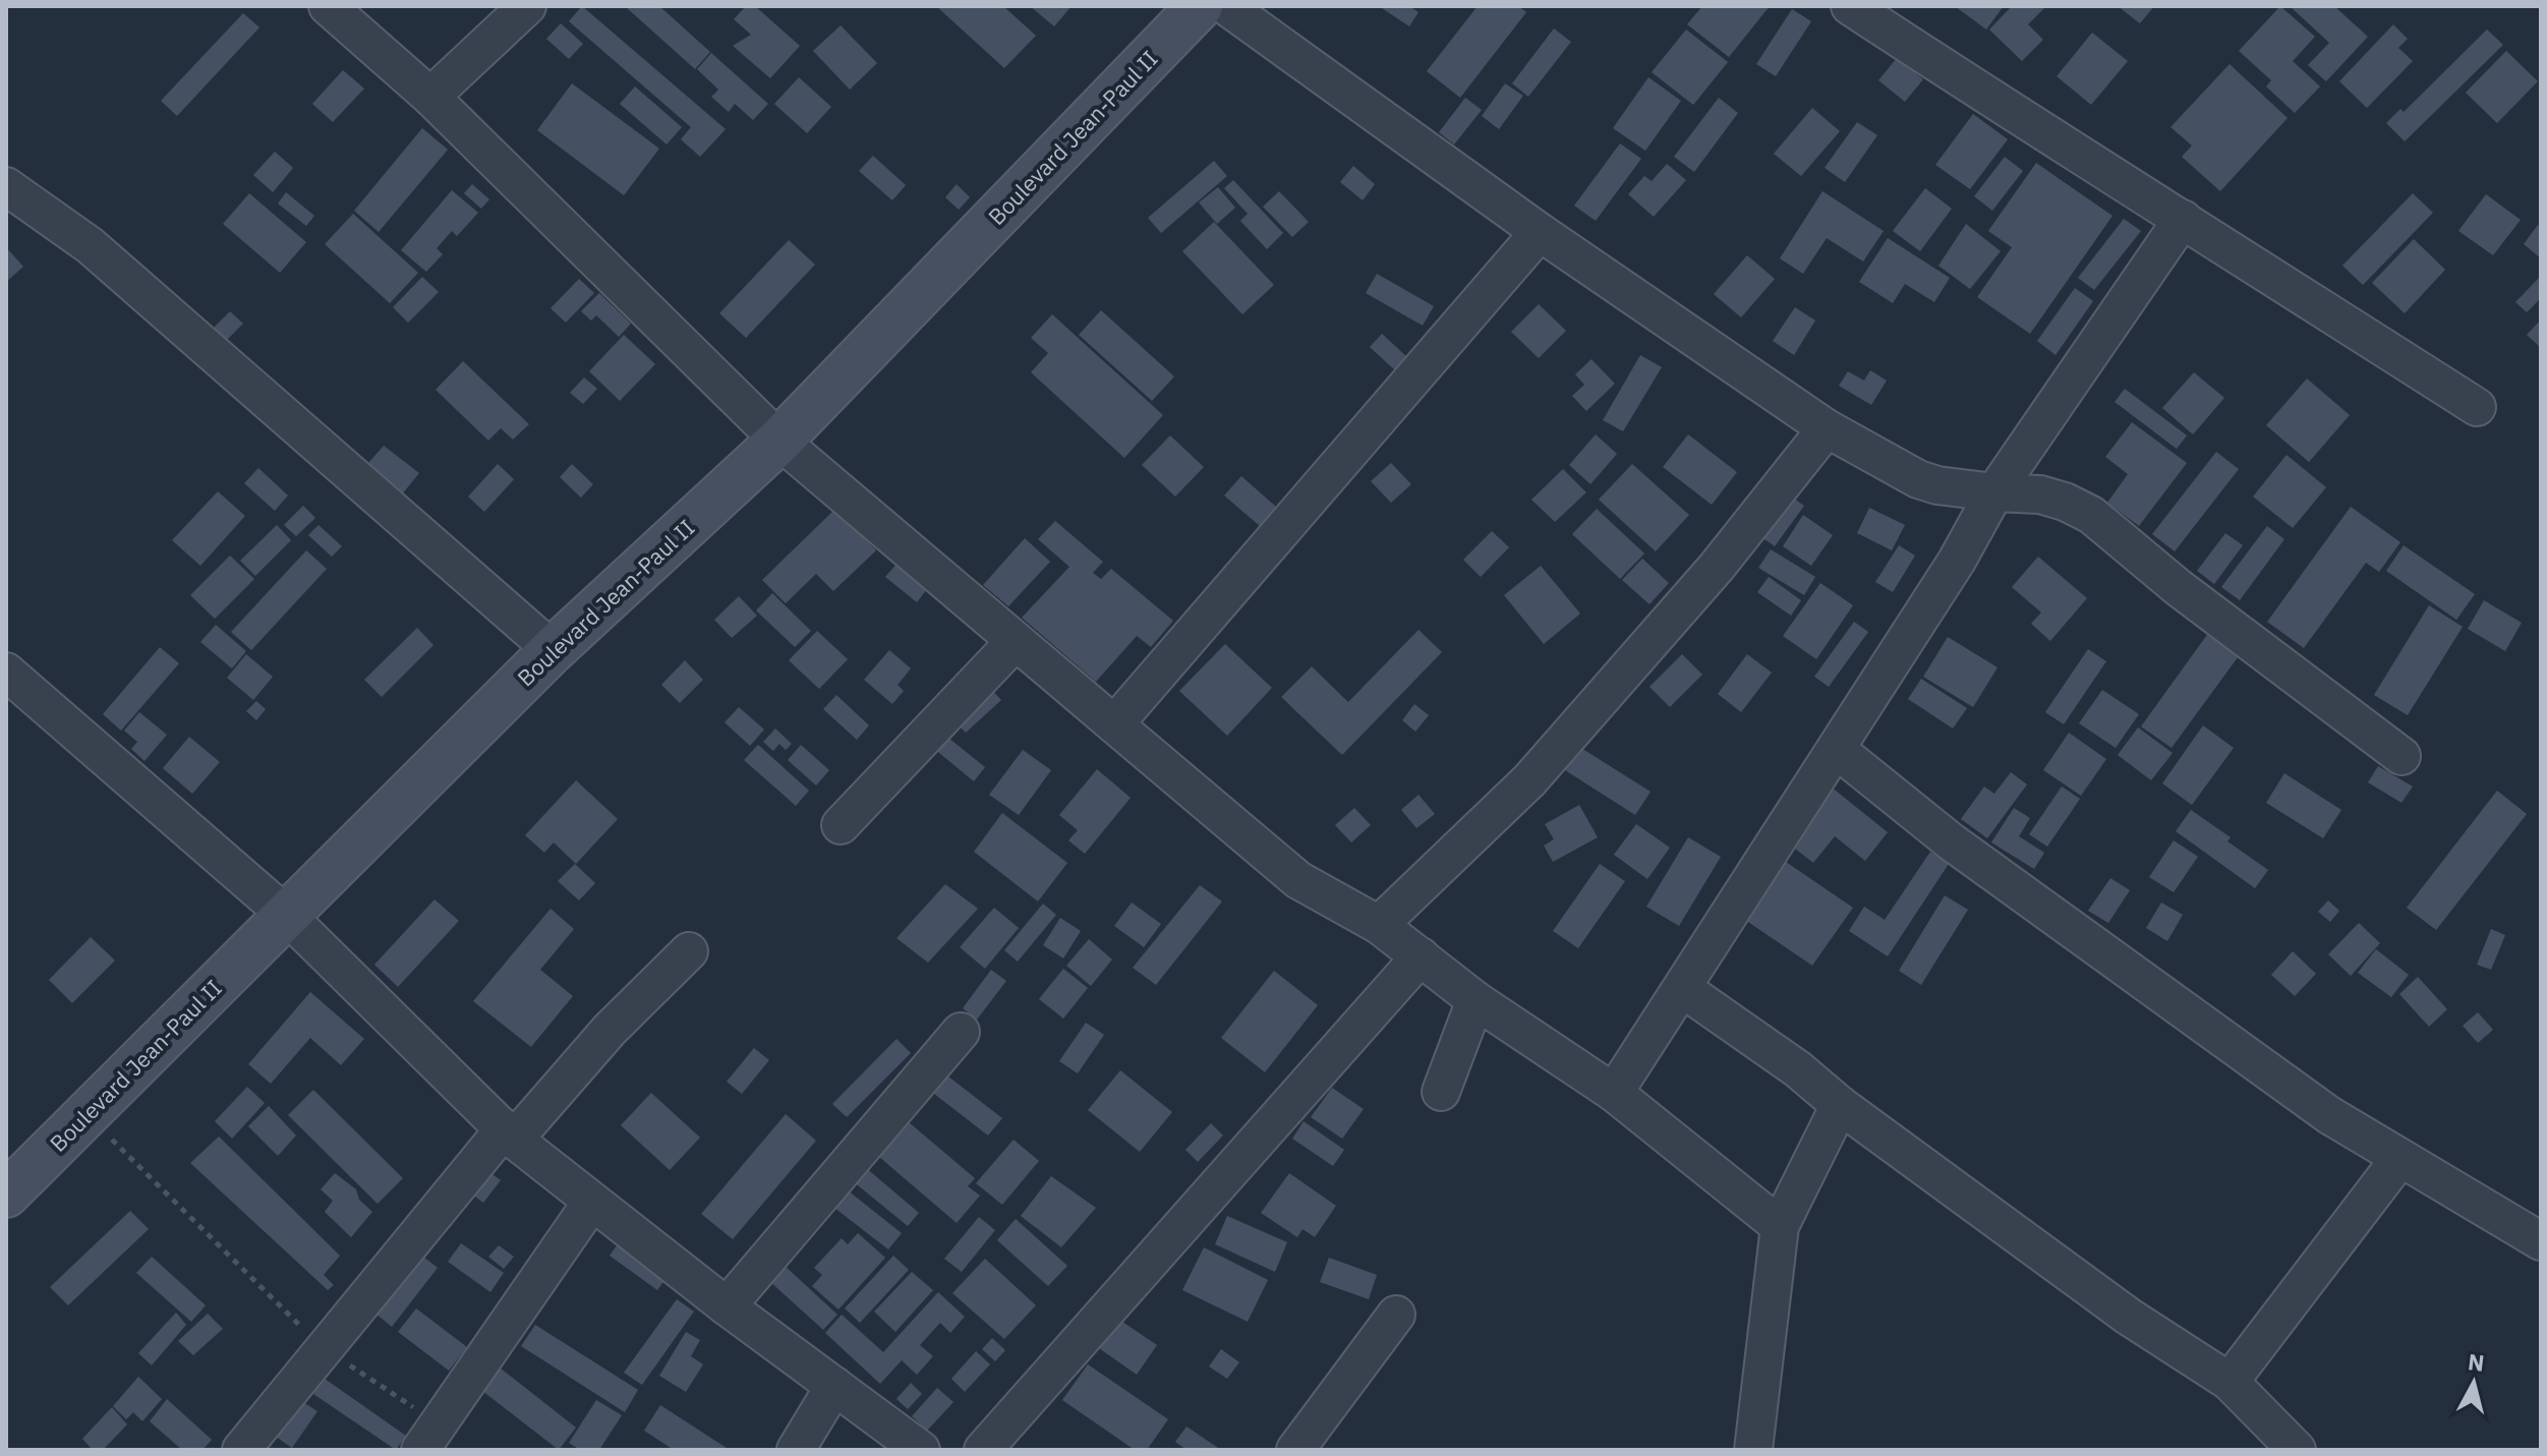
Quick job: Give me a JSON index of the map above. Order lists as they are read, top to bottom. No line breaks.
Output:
{"streets":{"main road":["Boulevard Jean-Paul II"]},"north":"top"}
